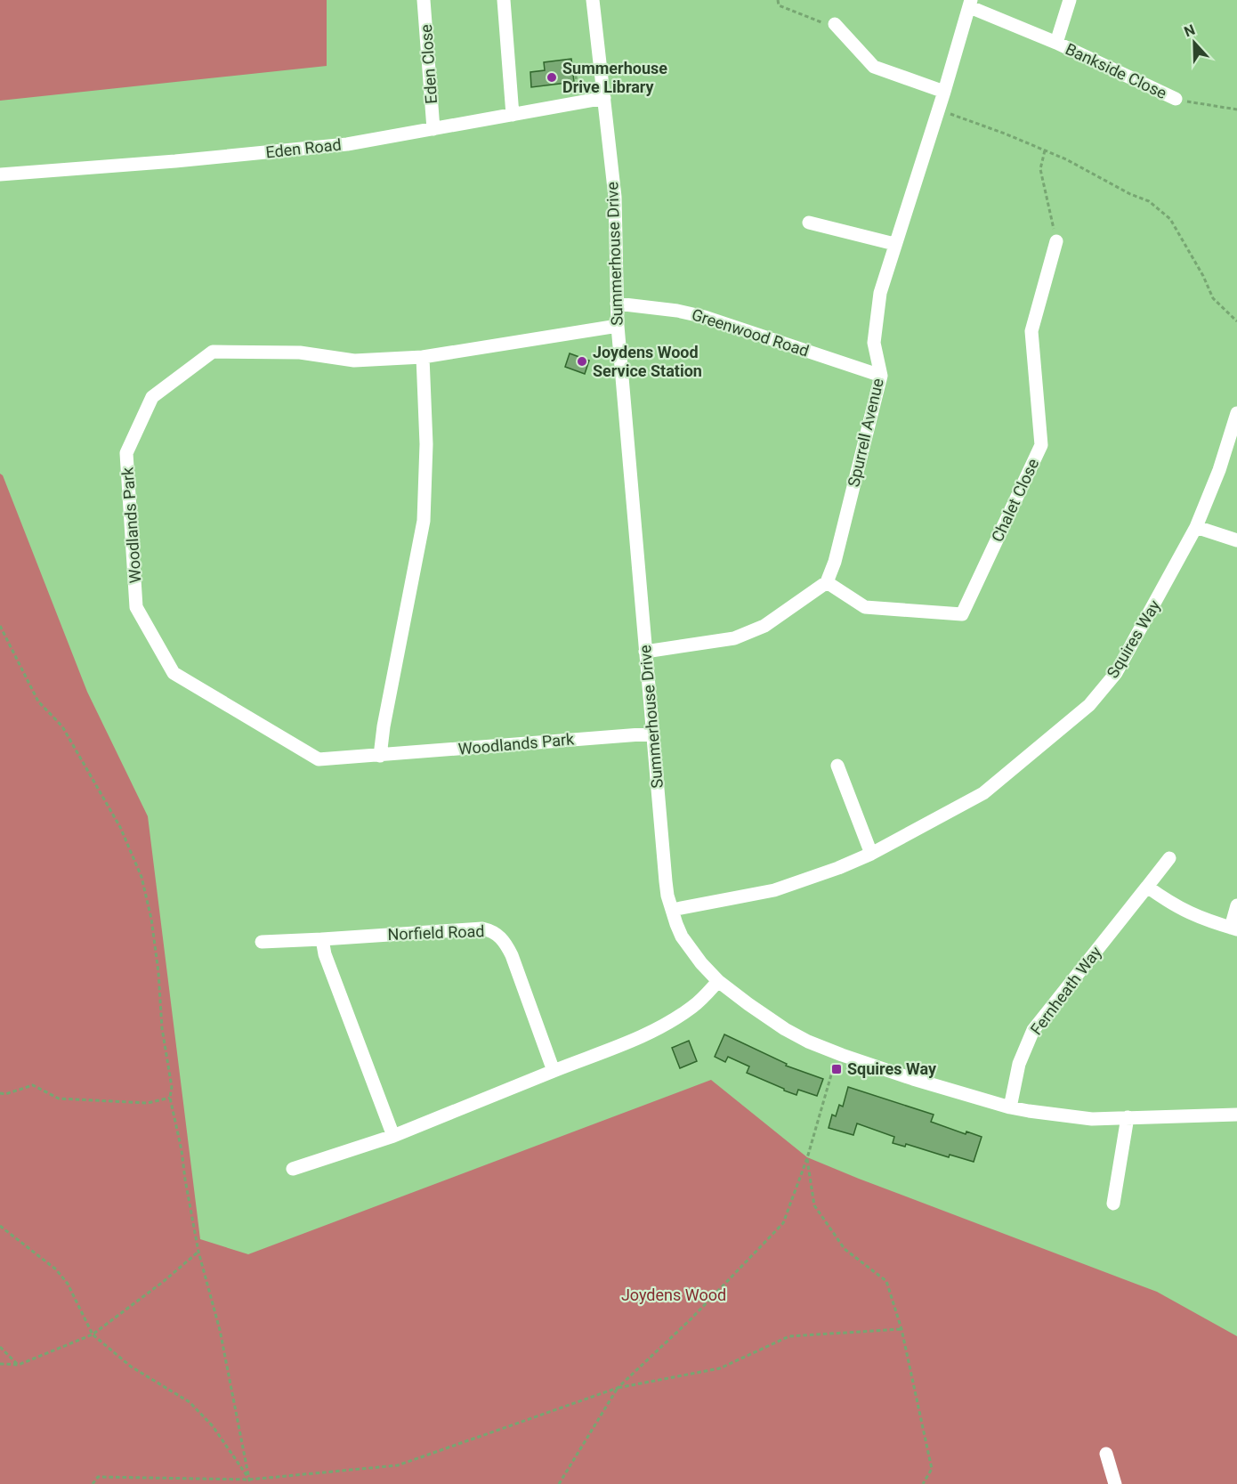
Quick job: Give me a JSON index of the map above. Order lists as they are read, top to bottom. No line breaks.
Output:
{"streets":{"street":["Eden Close","Bankside Close","Eden Road","Summerhouse Drive","Greenwood Road","Spurrell Avenue","Chalet Close","Woodlands Park","Squires Way","Norfield Road","Fernheath Way"]},"crossings":[["Eden Close","Eden Road"],["Bankside Close","Spurrell Avenue"],["Eden Road","Summerhouse Drive"],["Summerhouse Drive","Greenwood Road"],["Summerhouse Drive","Woodlands Park"],["Summerhouse Drive","Squires Way"],["Summerhouse Drive","Fernheath Way"],["Greenwood Road","Spurrell Avenue"],["Spurrell Avenue","Chalet Close"]],"parks":["Joydens Wood"],"places":{"other":["Summerhouse Drive Library","Joydens Wood Service Station"],"transit":["Squires Way"]},"north":"top"}
